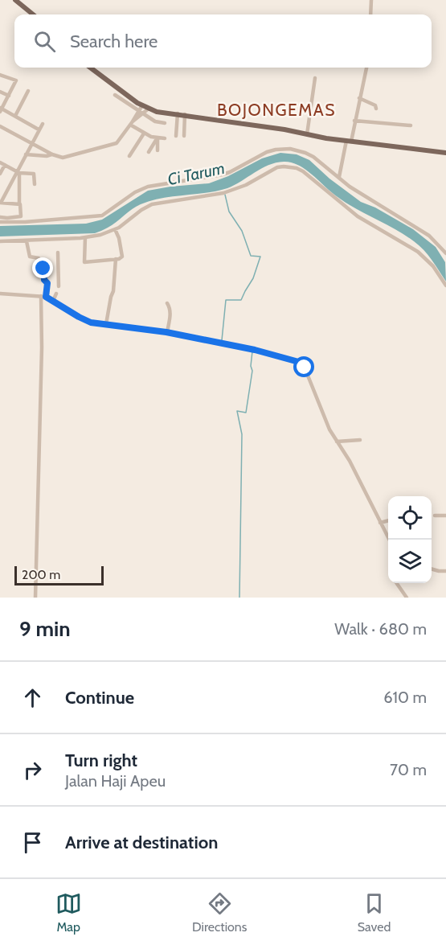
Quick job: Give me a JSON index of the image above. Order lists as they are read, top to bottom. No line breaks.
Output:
{"districts":["BOJONGEMAS"],"water":["Ci Tarum"],"scale_bar":"200 m","page":{"search":"Search here","scale":"200 m","heading":["9 min","Walk · 680 m"],"list":[["Continue","610 m"],["Turn right","Jalan Haji Apeu","70 m"],"Arrive at destination"],"nav":["Map","Directions","Saved"]}}
